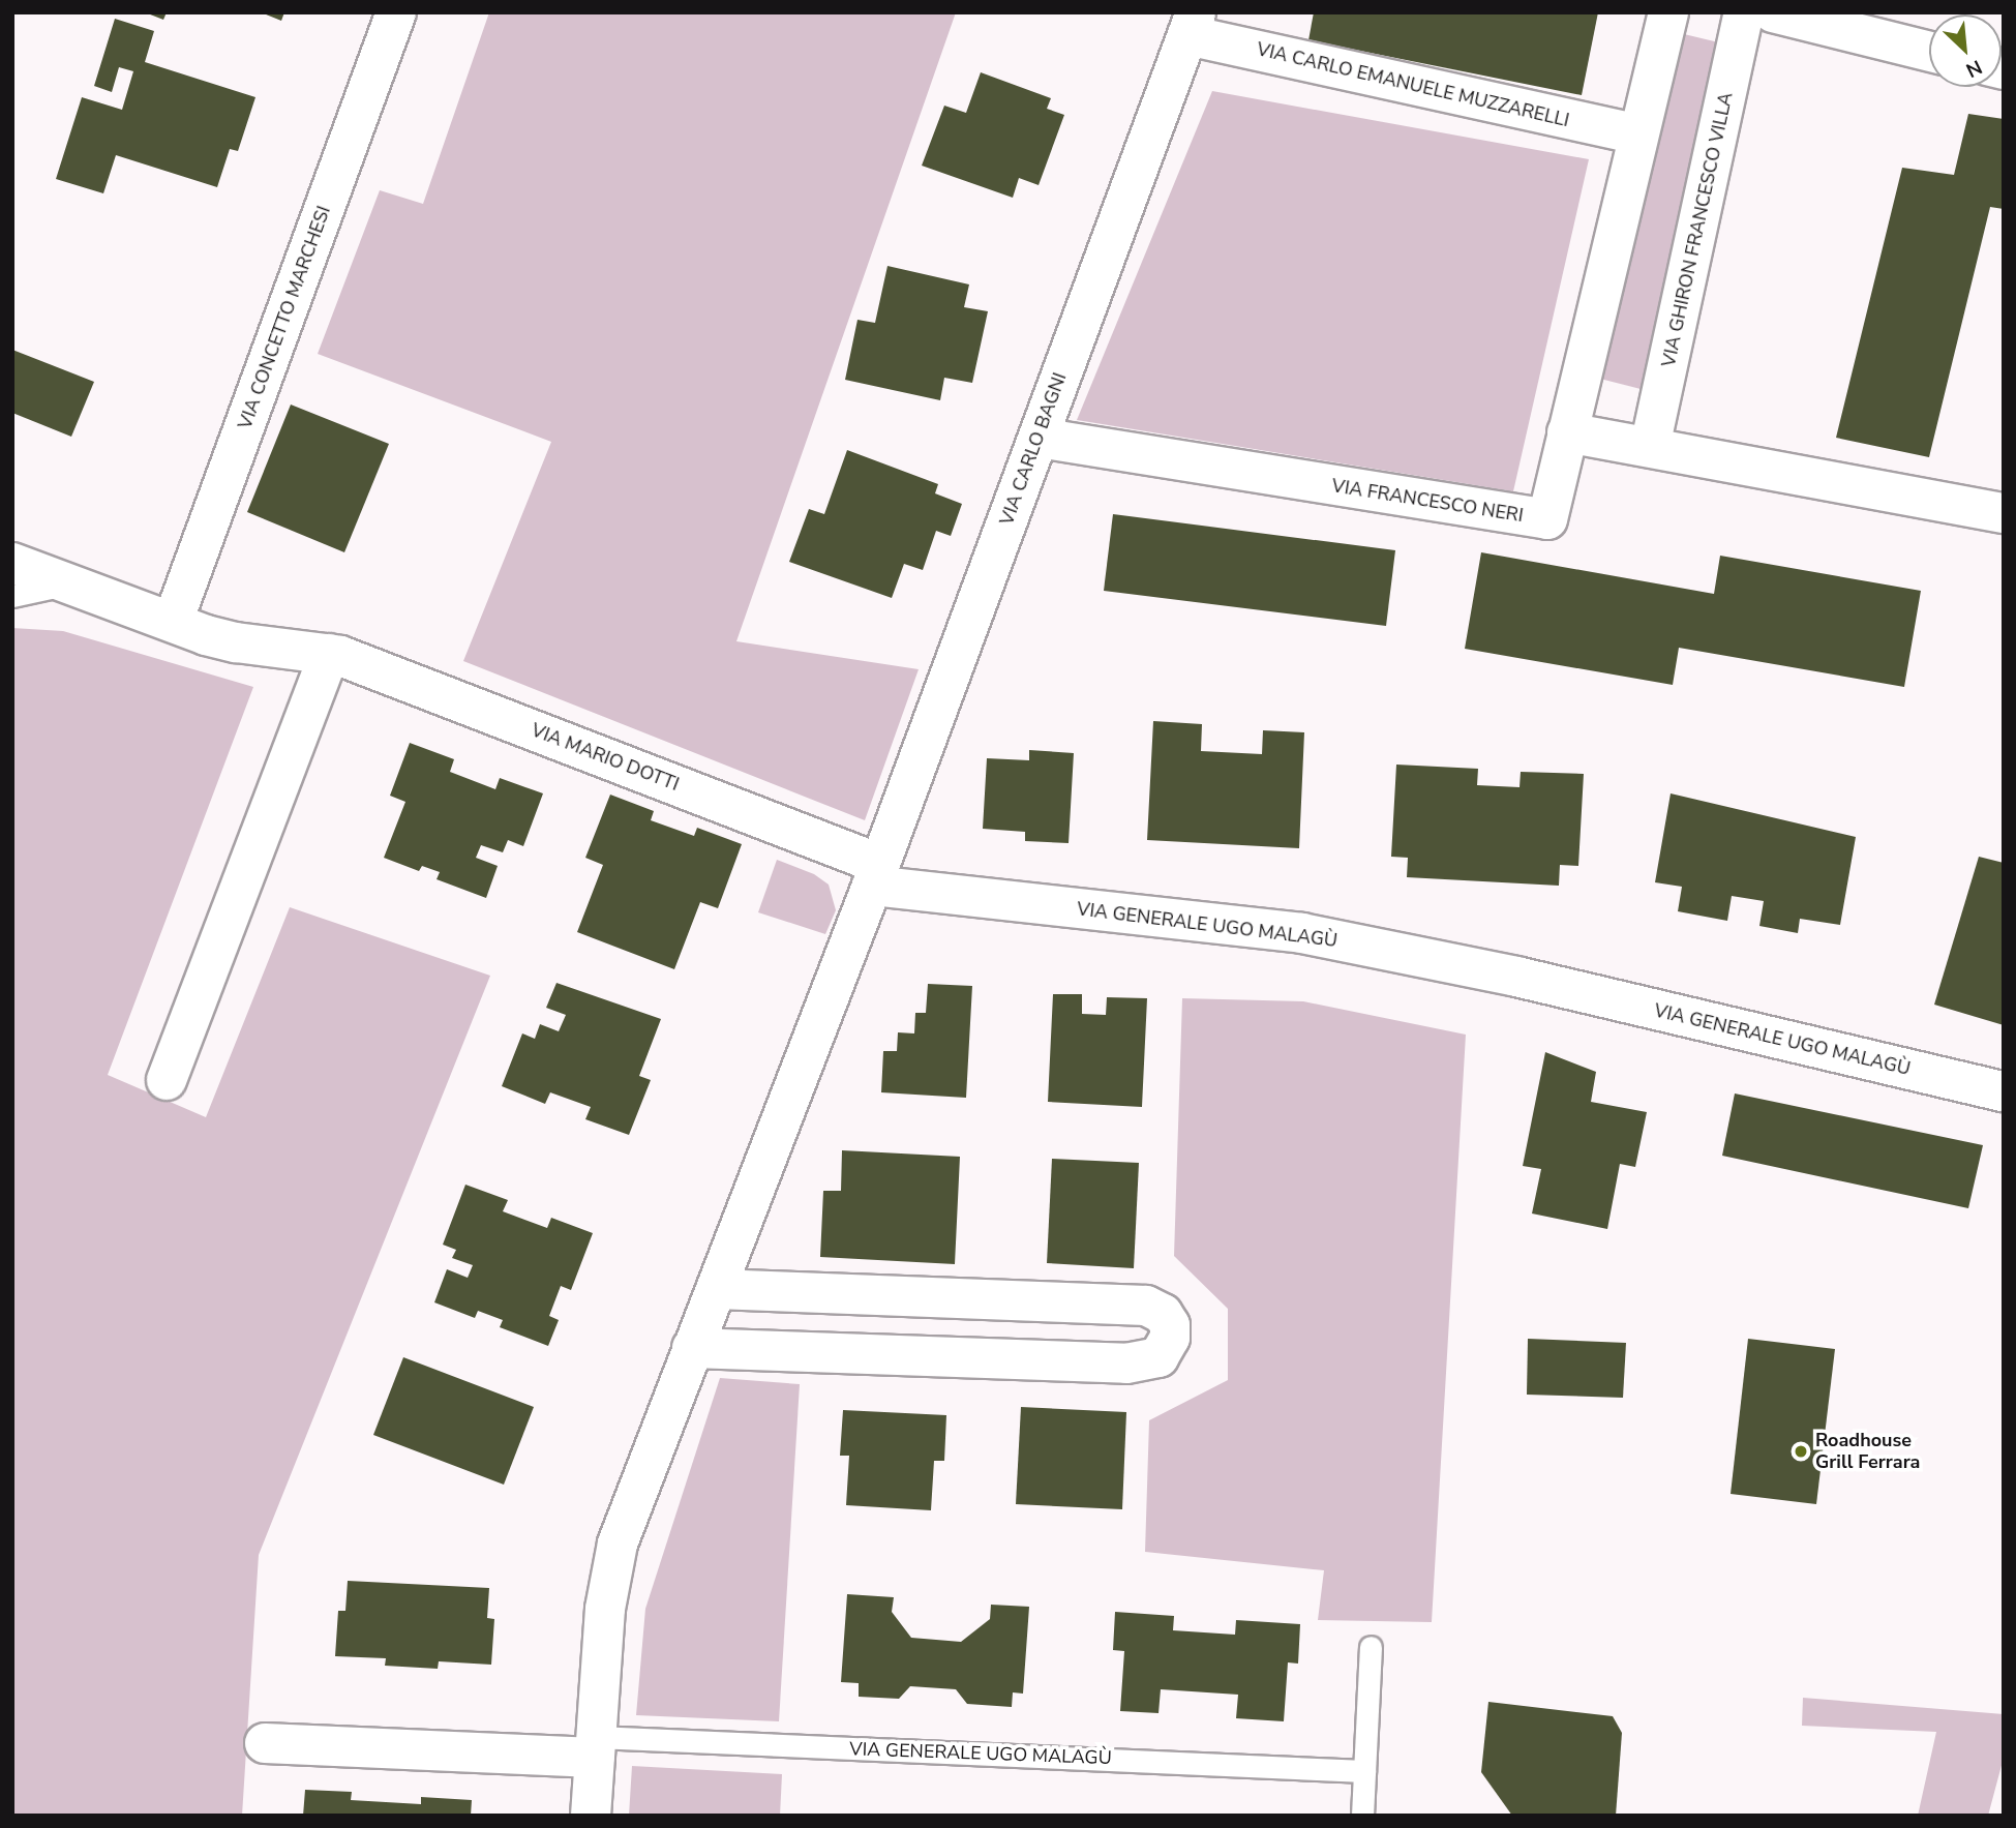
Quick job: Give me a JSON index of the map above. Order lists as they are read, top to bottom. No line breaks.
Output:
{"streets":{"street":["VIA CARLO EMANUELE MUZZARELLI","VIA GHIRON FRANCESCO VILLA","VIA CONCETTO MARCHESI","VIA CARLO BAGNI","VIA FRANCESCO NERI","VIA MARIO DOTTI","VIA GENERALE UGO MALAGÙ"]},"crossings":[["VIA CARLO EMANUELE MUZZARELLI","VIA CARLO BAGNI"],["VIA CONCETTO MARCHESI","VIA MARIO DOTTI"],["VIA CARLO BAGNI","VIA FRANCESCO NERI"],["VIA CARLO BAGNI","VIA MARIO DOTTI"],["VIA CARLO BAGNI","VIA GENERALE UGO MALAGÙ"],["VIA MARIO DOTTI","VIA GENERALE UGO MALAGÙ"]],"places":["Roadhouse Grill Ferrara"],"north":"bottom right"}
